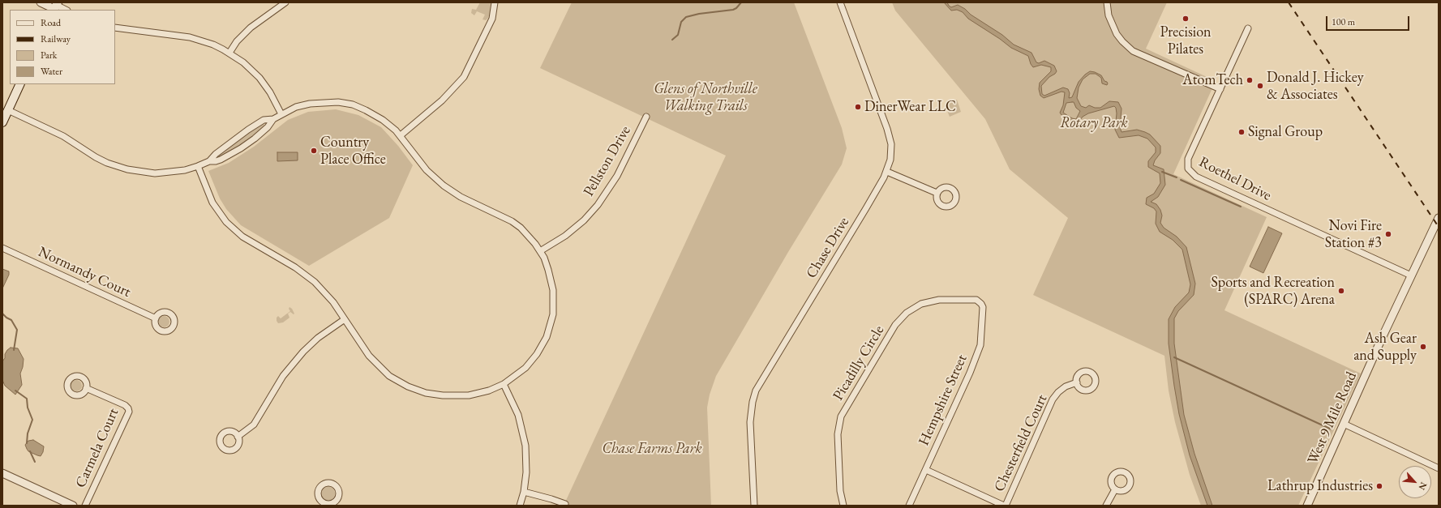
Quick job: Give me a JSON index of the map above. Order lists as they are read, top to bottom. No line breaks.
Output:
{"streets":{"street":["Pellston Drive","Roethel Drive","Chase Drive","Normandy Court","Picadilly Circle","Hempshire Street","West 9 Mile Road","Chesterfield Court","Carmela Court"]},"crossings":[["Roethel Drive","West 9 Mile Road"],["Picadilly Circle","Hempshire Street"]],"parks":["Glens of Northville Walking Trails","Rotary Park","Chase Farms Park"],"places":["Precision Pilates","AtomTech","Donald J. Hickey & Associates","DinerWear LLC","Signal Group","Country Place Office","Novi Fire Station #3","Sports and Recreation (SPARC) Arena","Ash Gear and Supply","Lathrup Industries"],"legend":["Road","Railway","Park","Water"],"scale_bar":"100 m","north":"bottom right"}
